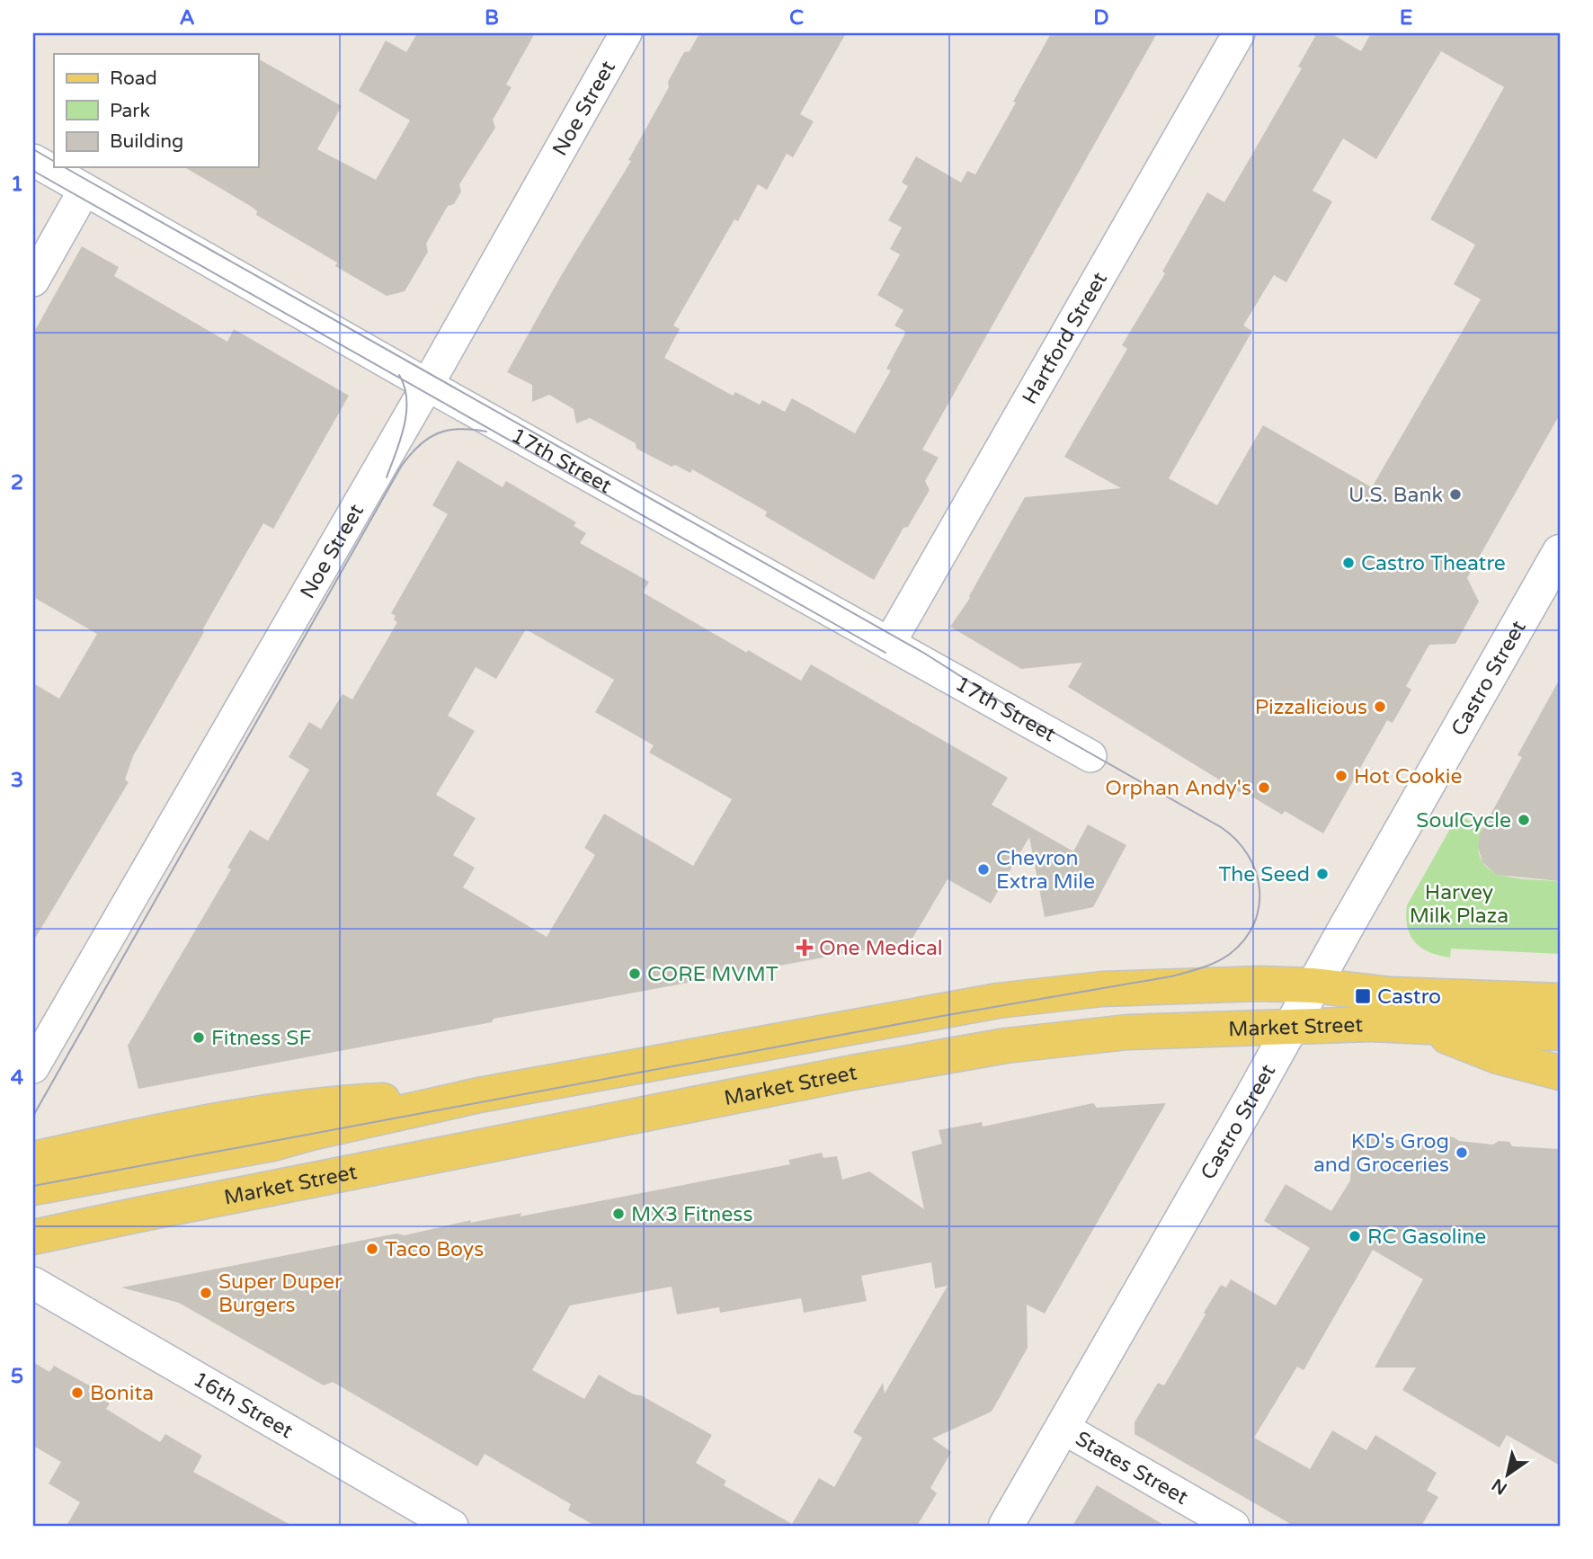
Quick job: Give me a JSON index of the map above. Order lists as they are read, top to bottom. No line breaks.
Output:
{"streets":{"main road":["Castro Street","Market Street"],"street":["Noe Street","Hartford Street","17th Street","16th Street","States Street"]},"crossings":[["Noe Street","17th Street"],["Hartford Street","17th Street"],["Castro Street","Market Street"],["Castro Street","States Street"]],"parks":["Harvey Milk Plaza"],"places":{"other":["U.S. Bank","Castro Theatre","Pizzalicious","Hot Cookie","Orphan Andy's","SoulCycle","Chevron Extra Mile","The Seed","CORE MVMT","Fitness SF","KD's Grog and Groceries","MX3 Fitness","RC Gasoline","Taco Boys","Super Duper Burgers","Bonita"],"health":["One Medical"],"transit":["Castro"]},"legend":["Road","Park","Building"],"north":"bottom left","grid":{"columns":["A","B","C","D","E"],"rows":["1","2","3","4","5"]}}
